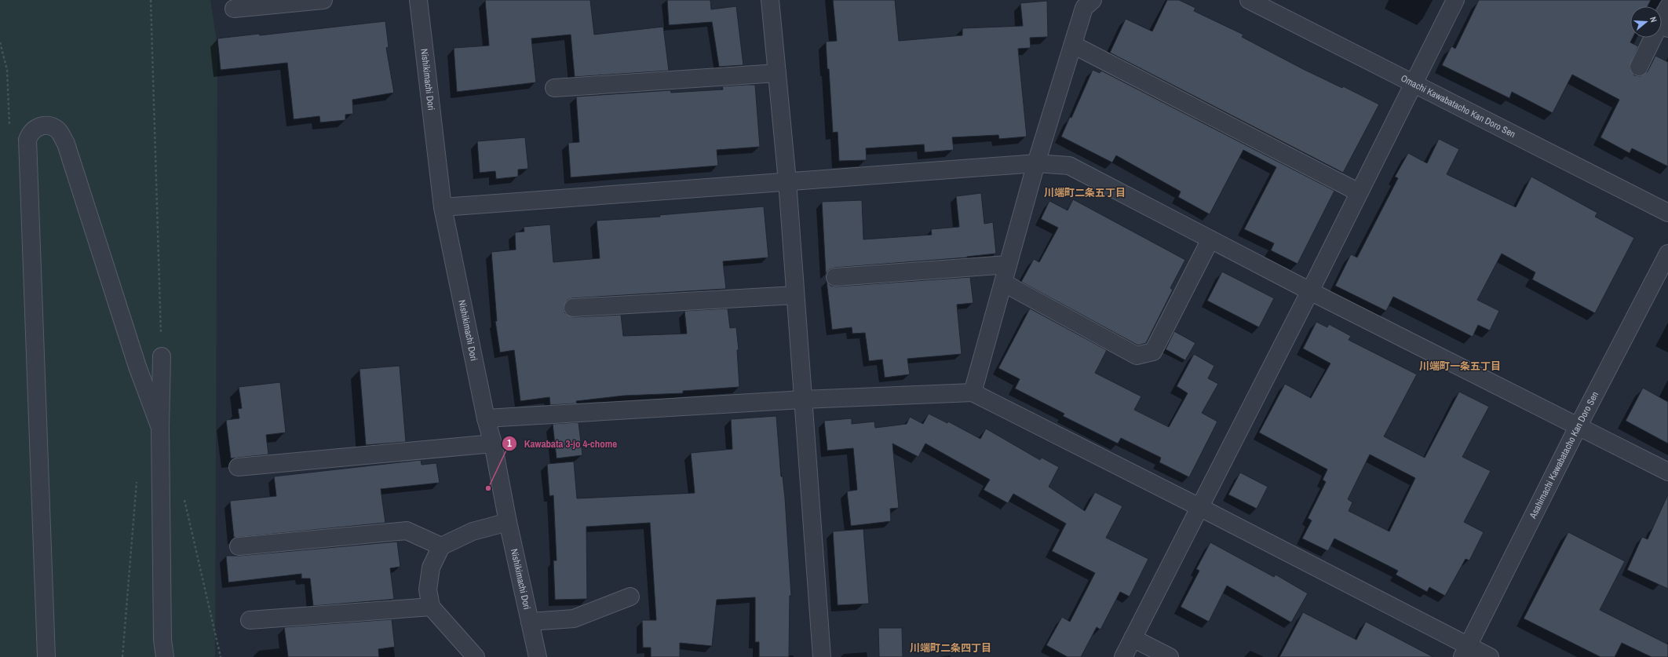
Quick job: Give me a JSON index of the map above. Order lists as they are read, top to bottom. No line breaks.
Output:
{"streets":{"street":["Nishikimachi Dori","Omachi Kawabatacho Kan Doro Sen","Asahimachi Kawabatacho Kan Doro Sen"]},"districts":["川端町二条五丁目","川端町一条五丁目","川端町二条四丁目"],"places":["Kawabata 3-jo 4-chome"],"north":"right"}
